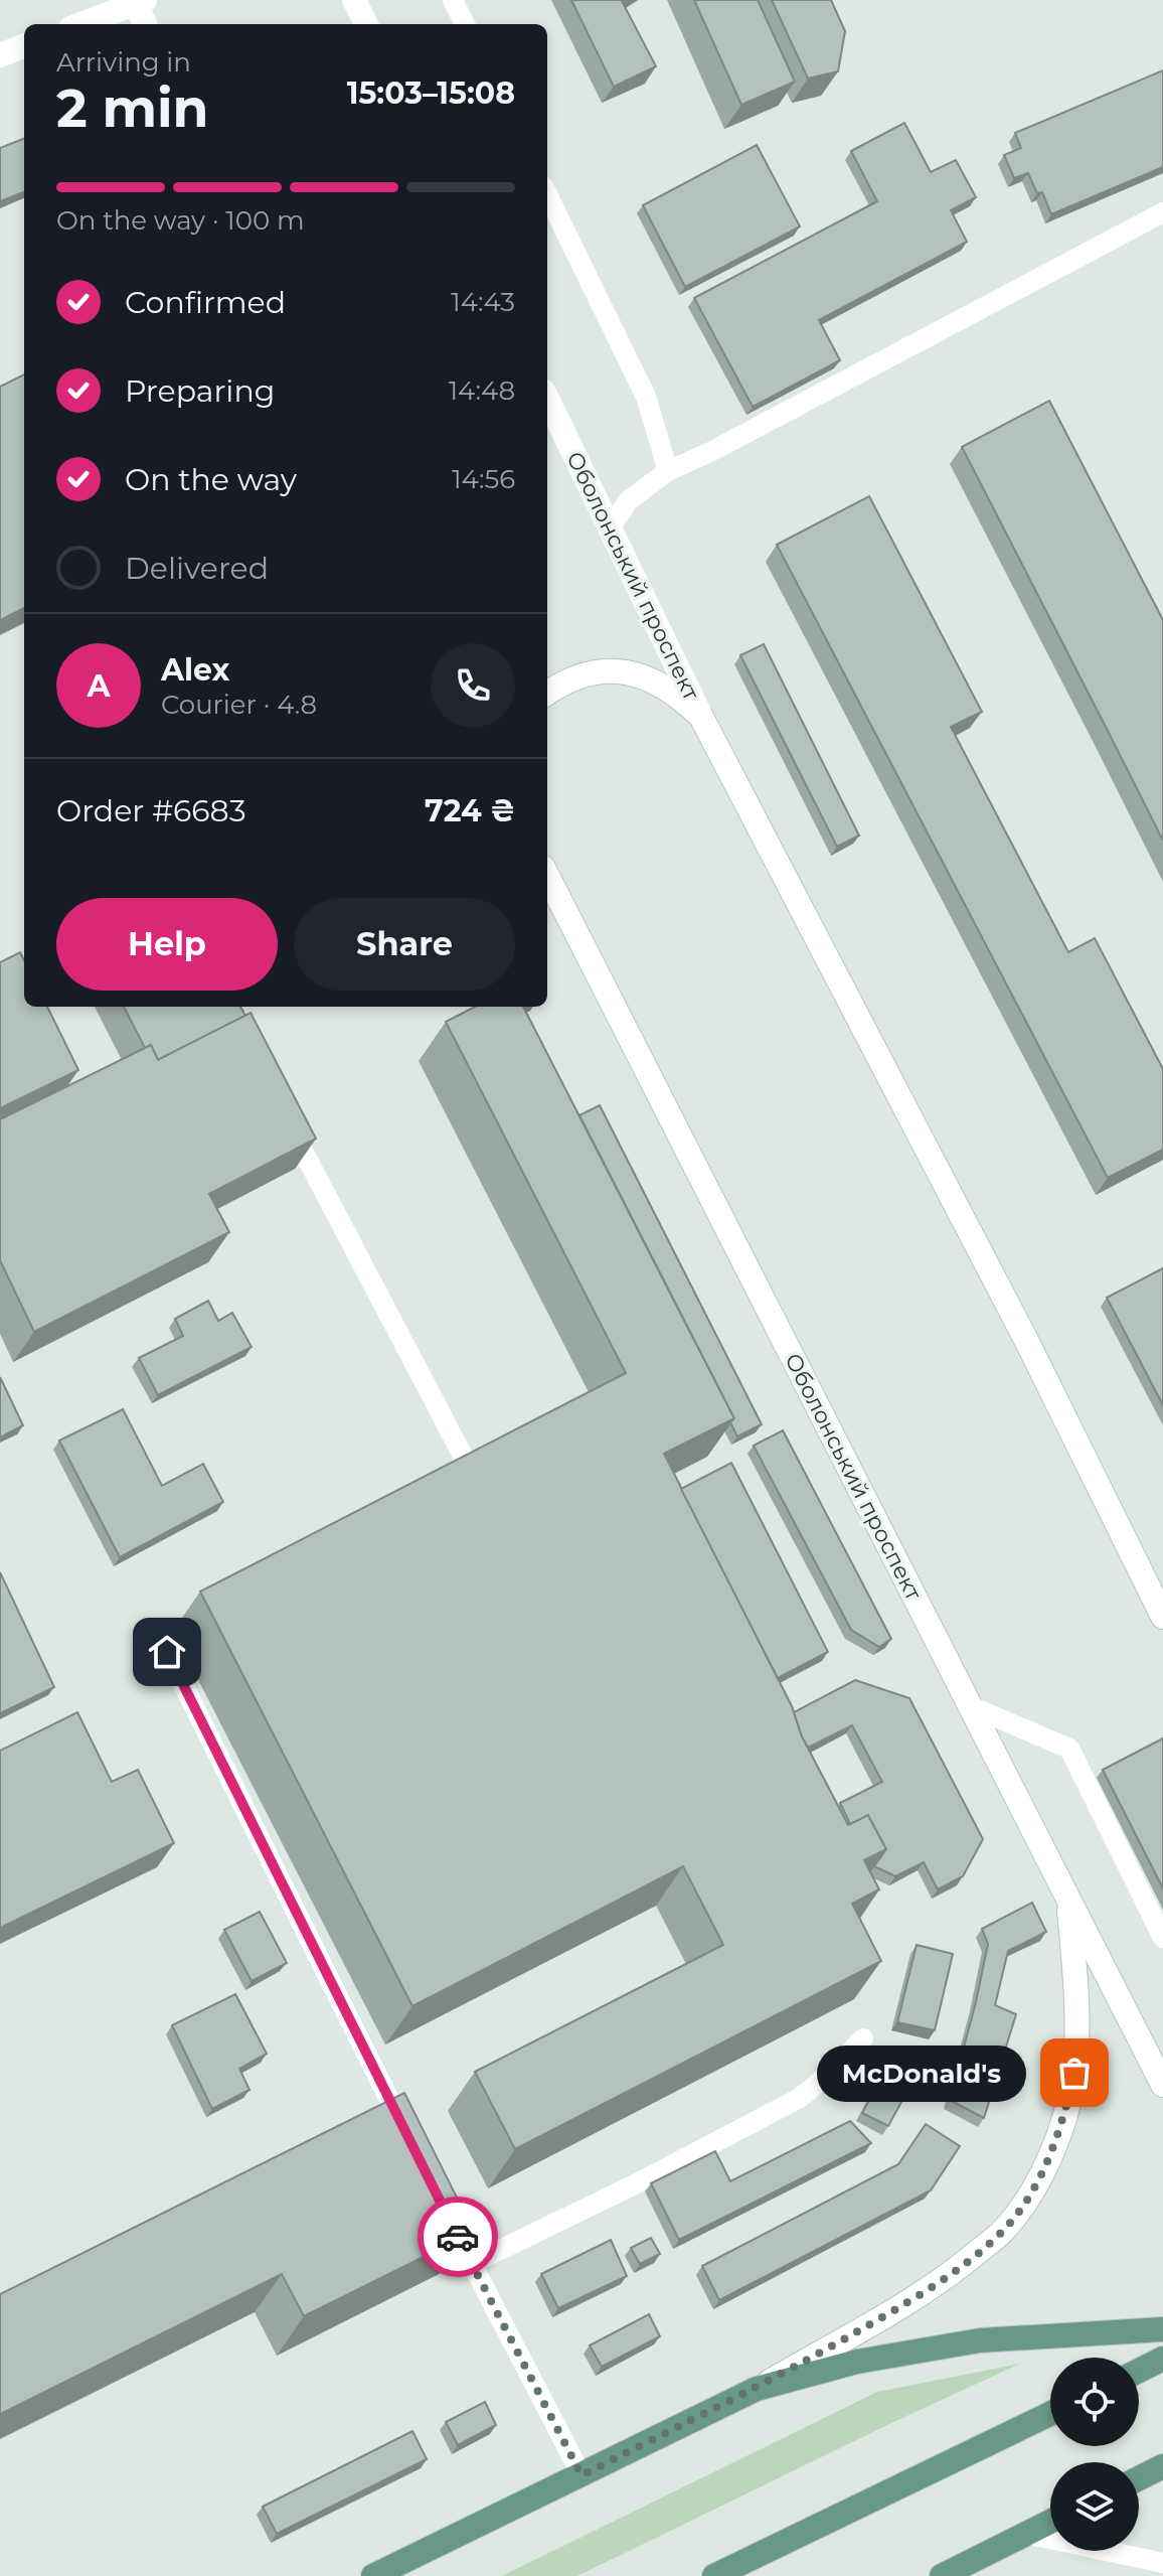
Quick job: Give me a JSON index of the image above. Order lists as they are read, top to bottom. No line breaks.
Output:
{"streets":{"main road":["Оболонський проспект"]},"places":["McDonald's"],"page":{"heading":["2 min","Arriving in","15:03–15:08"],"panel":["Alex","Courier · 4.8","Order #6683","724 ₴"],"bar":"On the way · 100 m","list":[["Confirmed","14:43"],["Preparing","14:48"],["On the way","14:56"],"Delivered"],"round":"A","buttons":["Help","Share"],"bubble":"McDonald's"}}
